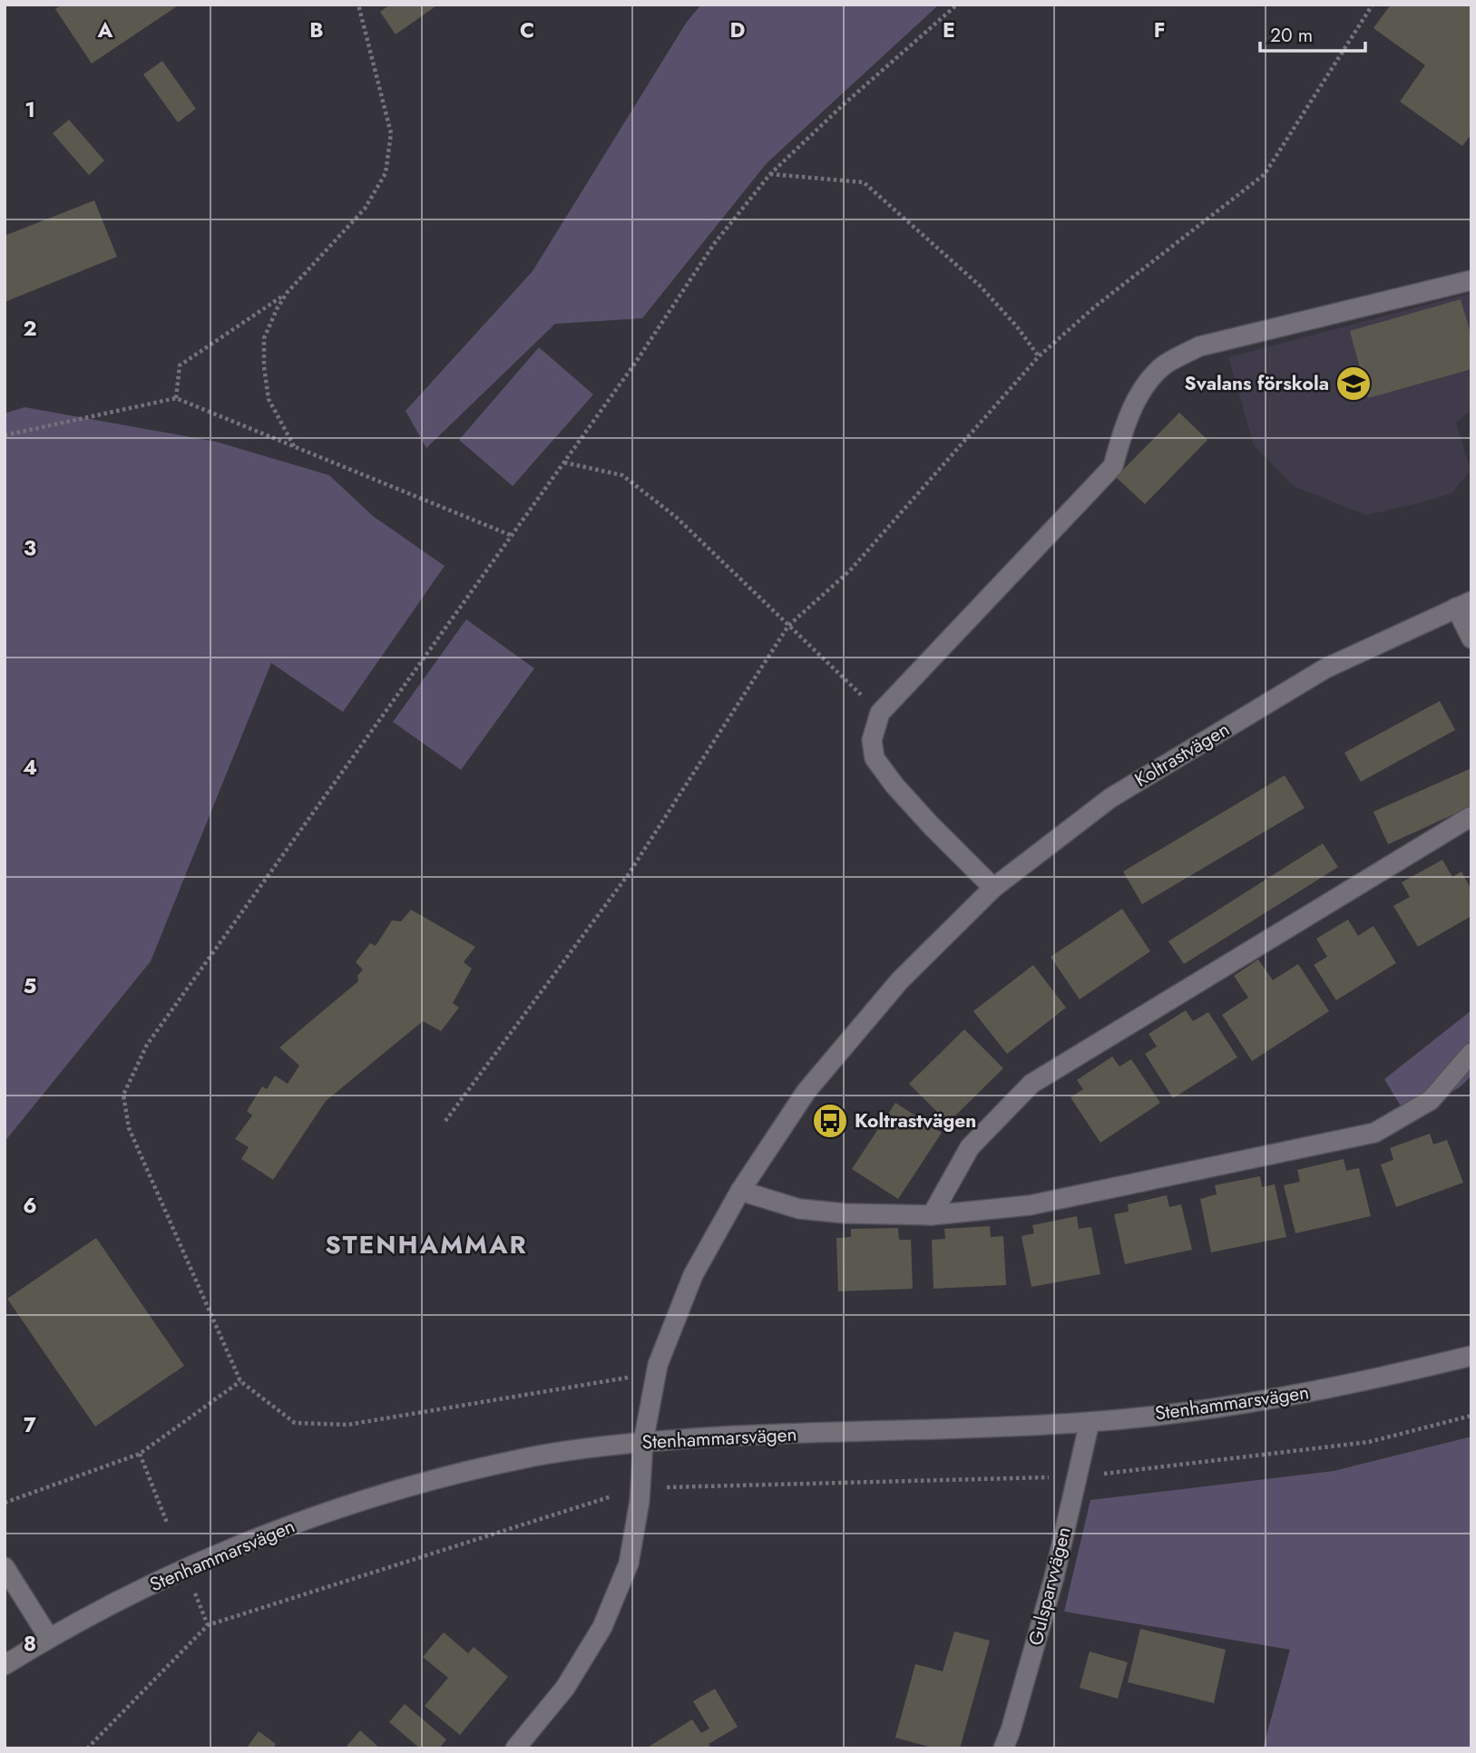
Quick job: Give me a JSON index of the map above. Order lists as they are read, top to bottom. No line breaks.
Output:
{"streets":{"street":["Koltrastvägen","Stenhammarsvägen","Gulsparvvägen"]},"crossings":[["Koltrastvägen","Stenhammarsvägen"],["Stenhammarsvägen","Gulsparvvägen"]],"districts":["STENHAMMAR"],"places":{"school or university":["Svalans förskola"],"bus stop":["Koltrastvägen"]},"scale_bar":"20 m","grid":{"columns":["A","B","C","D","E","F"],"rows":["1","2","3","4","5","6","7","8"]}}
